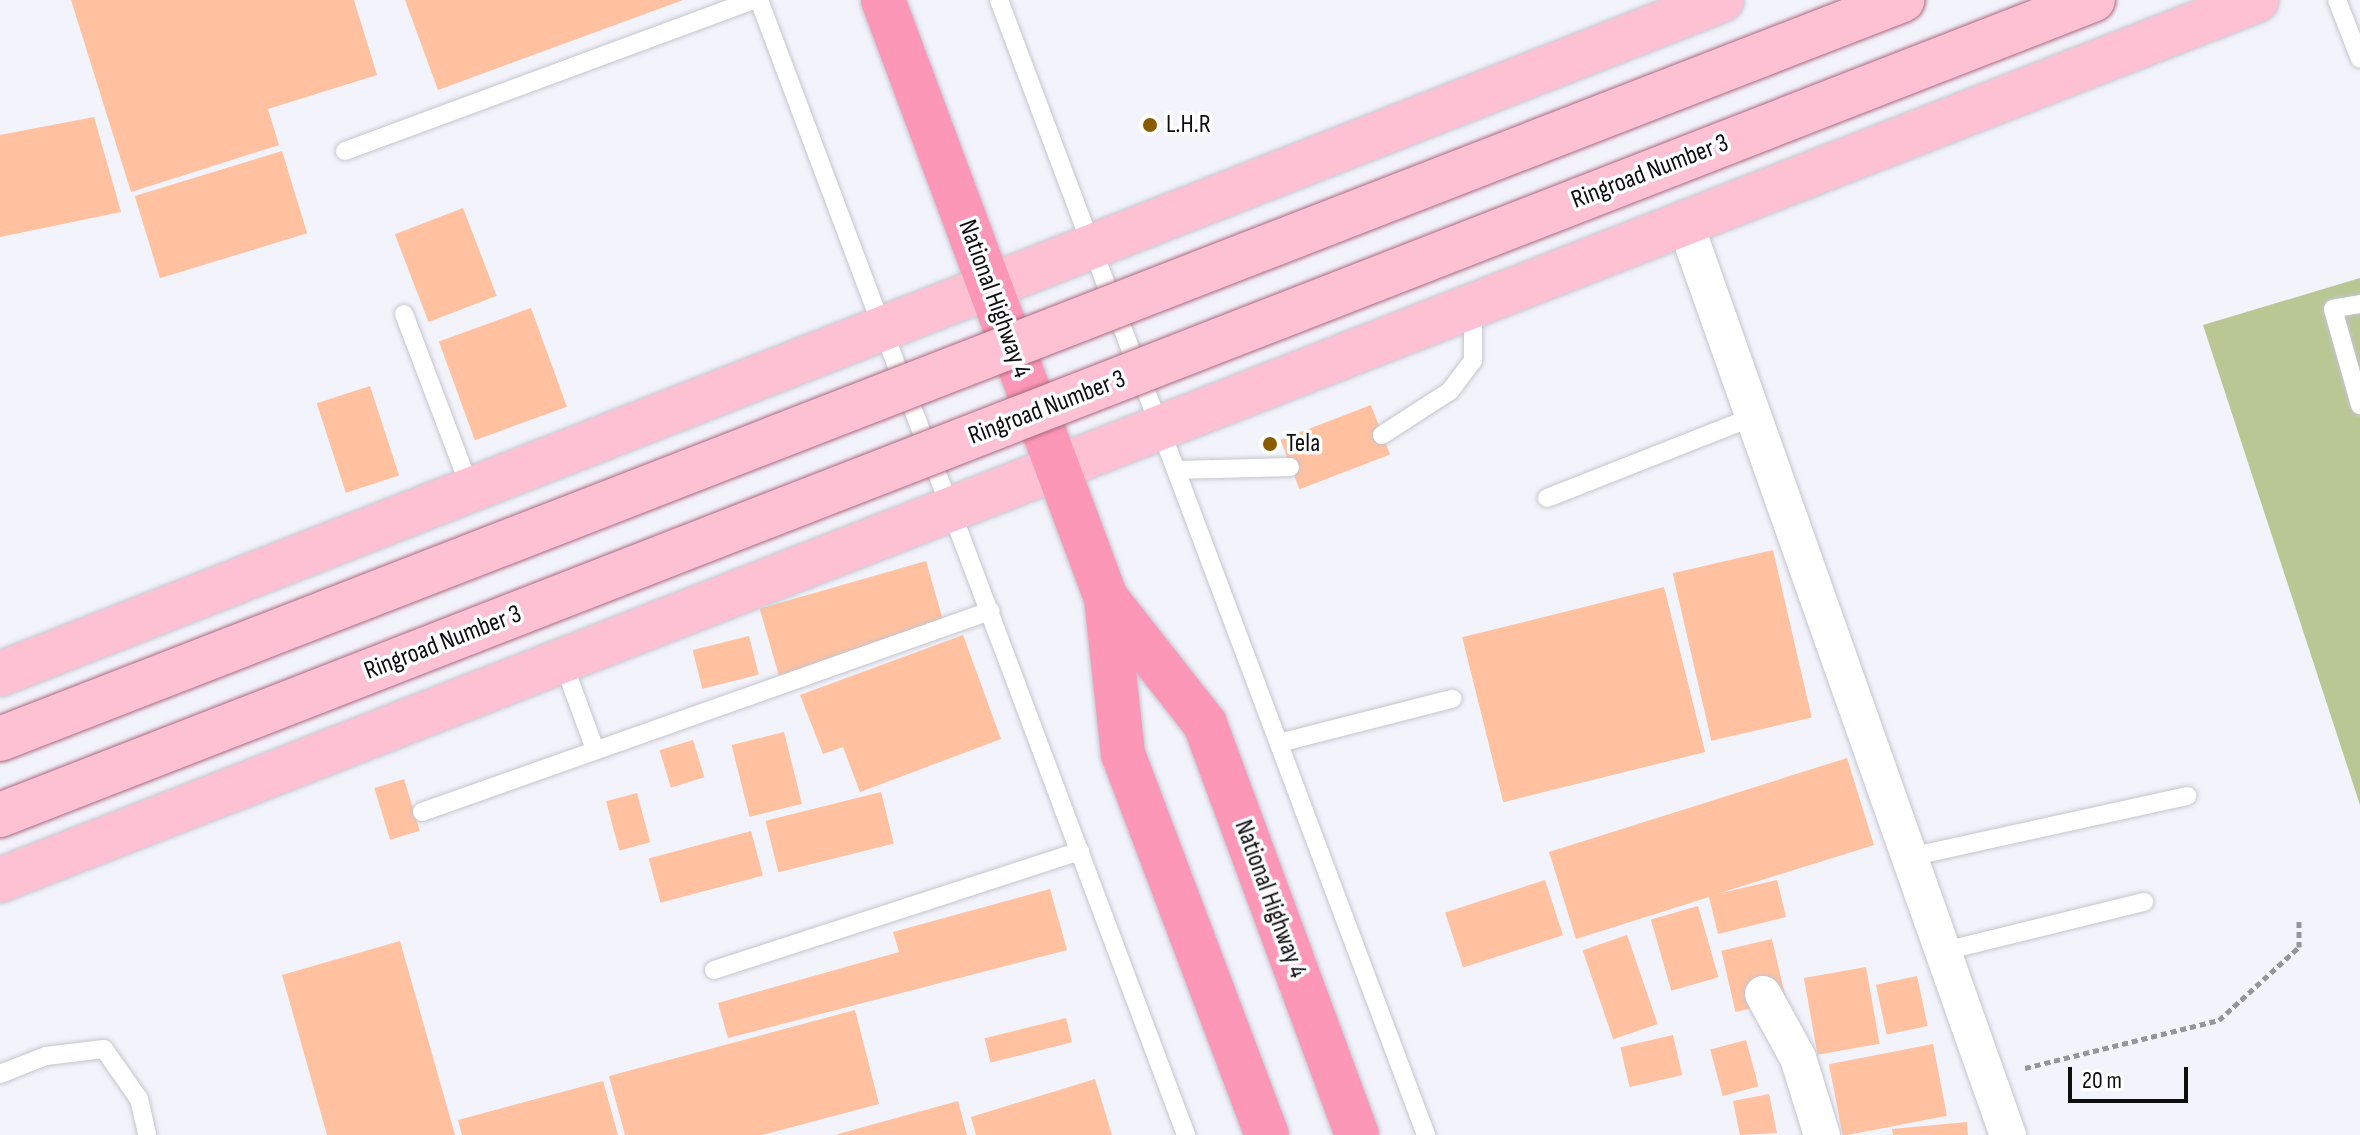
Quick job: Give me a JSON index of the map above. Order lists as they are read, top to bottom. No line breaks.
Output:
{"streets":{"highway":["National Highway 4"],"main road":["Ringroad Number 3"]},"places":["L.H.R","Tela"],"scale_bar":"20 m"}
